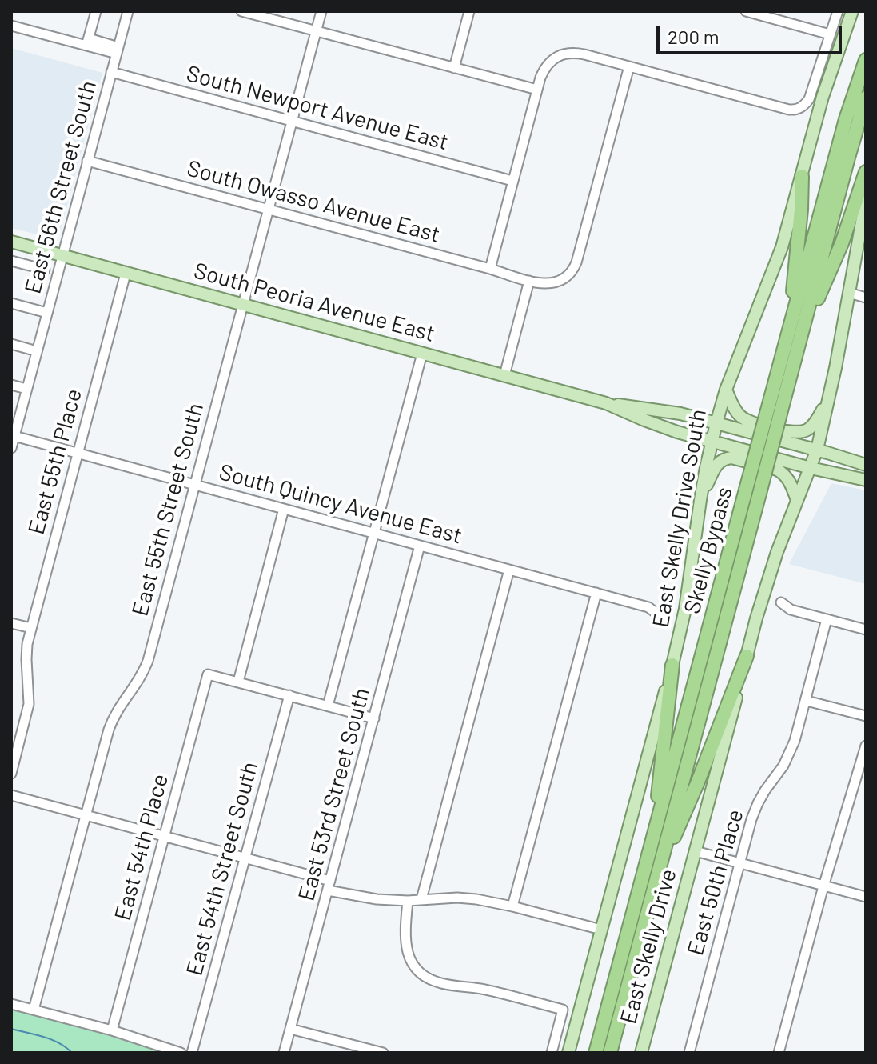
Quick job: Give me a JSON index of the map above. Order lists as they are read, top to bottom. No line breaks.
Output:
{"streets":{"highway":["Skelly Bypass"],"main road":["South Peoria Avenue East","East Skelly Drive South","East Skelly Drive"],"street":["South Newport Avenue East","East 56th Street South","South Owasso Avenue East","East 55th Place","South Quincy Avenue East","East 55th Street South","East 53rd Street South","East 54th Place","East 54th Street South","East 50th Place"]},"crossings":[["South Newport Avenue East","East 56th Street South"],["South Newport Avenue East","East 55th Street South"],["East 56th Street South","South Owasso Avenue East"],["East 56th Street South","South Peoria Avenue East"],["East 56th Street South","South Quincy Avenue East"],["South Owasso Avenue East","East 55th Street South"],["South Peoria Avenue East","East 55th Place"],["South Peoria Avenue East","East 55th Street South"],["South Peoria Avenue East","East Skelly Drive South"],["East 55th Place","South Quincy Avenue East"],["South Quincy Avenue East","East 55th Street South"],["South Quincy Avenue East","East 53rd Street South"]],"scale_bar":"200 m"}
